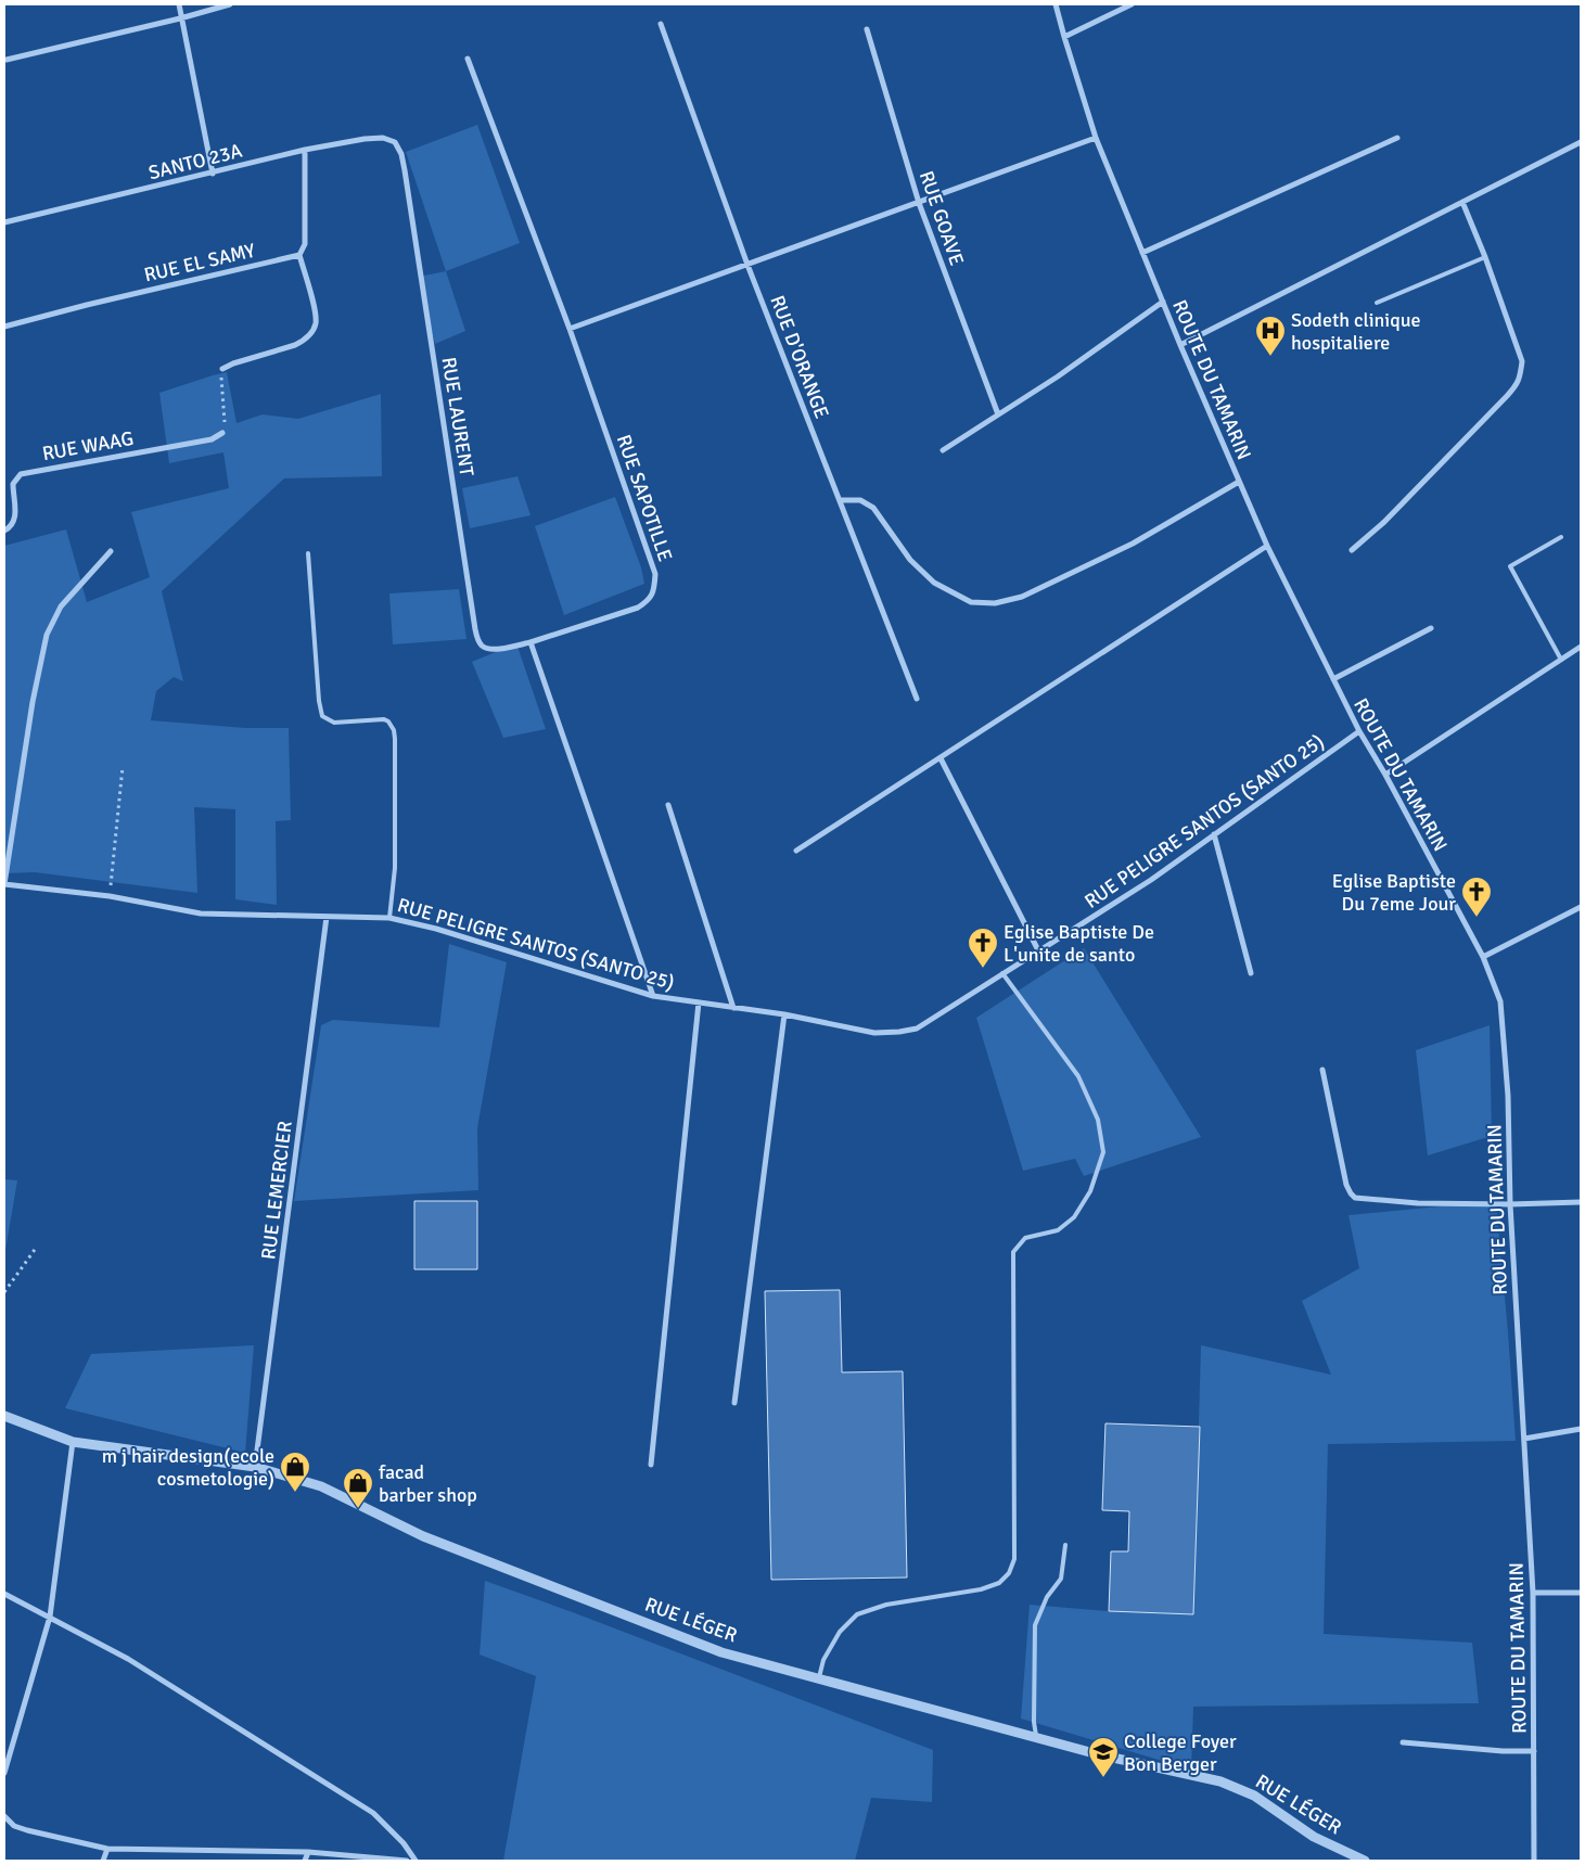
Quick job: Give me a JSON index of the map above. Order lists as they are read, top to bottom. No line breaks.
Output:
{"streets":{"street":["SANTO 23A","RUE GOAVE","RUE EL SAMY","RUE D'ORANGE","ROUTE DU TAMARIN","RUE LAURENT","RUE WAAG","RUE SAPOTILLE","RUE PELIGRE SANTOS (SANTO 25)","RUE LEMERCIER","RUE LÉGER"]},"crossings":[["SANTO 23A","RUE LAURENT"],["ROUTE DU TAMARIN","RUE PELIGRE SANTOS (SANTO 25)"],["RUE LAURENT","RUE SAPOTILLE"],["RUE PELIGRE SANTOS (SANTO 25)","RUE LEMERCIER"],["RUE LEMERCIER","RUE LÉGER"]],"places":{"hospital":["Sodeth clinique hospitaliere"],"church":["Eglise Baptiste Du 7eme Jour","Eglise Baptiste De L'unite de santo"],"shop":["m j hair design(ecole cosmetologie)","facad barber shop"],"school or university":["College Foyer Bon Berger"]}}
